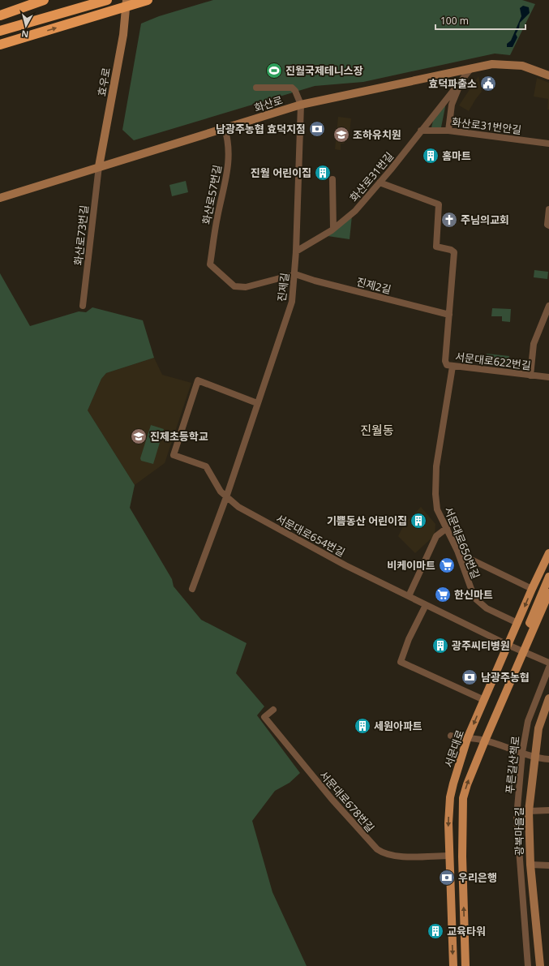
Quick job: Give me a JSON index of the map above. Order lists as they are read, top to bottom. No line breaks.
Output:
{"streets":{"main road":["효우로","화산로","서문대로","광복마을길"],"street":["화산로31번안길","화산로31번길","화산로57번길","화산로73번길","진제2길","진제길","서문대로622번길","서문대로654번길","서문대로650번길","푸른길산책로","서문대로678번길"]},"crossings":[["효우로","화산로"],["효우로","화산로73번길"],["화산로","화산로31번길"],["화산로","화산로57번길"],["화산로","화산로73번길"],["화산로","진제길"],["화산로31번안길","화산로31번길"],["화산로31번길","진제길"],["화산로57번길","진제2길"],["화산로57번길","진제길"],["진제2길","진제길"],["진제2길","서문대로622번길"],["진제길","서문대로654번길"],["서문대로622번길","서문대로650번길"],["서문대로654번길","서문대로"],["서문대로650번길","서문대로"],["서문대로","서문대로678번길"]],"districts":["진월동"],"places":{"sports":["진월국제테니스장"],"public building":["효덕파출소"],"bank":["남광주농협 효덕지점","남광주농협","우리은행"],"school or university":["조하유치원","진제초등학교"],"building":["홈마트","진월 어린이집","기쁨동산 어린이집","광주씨티병원","세원아파트","교육타워"],"church":["주님의교회"],"supermarket":["비케이마트","한신마트"]},"scale_bar":"100 m","north":"bottom"}
